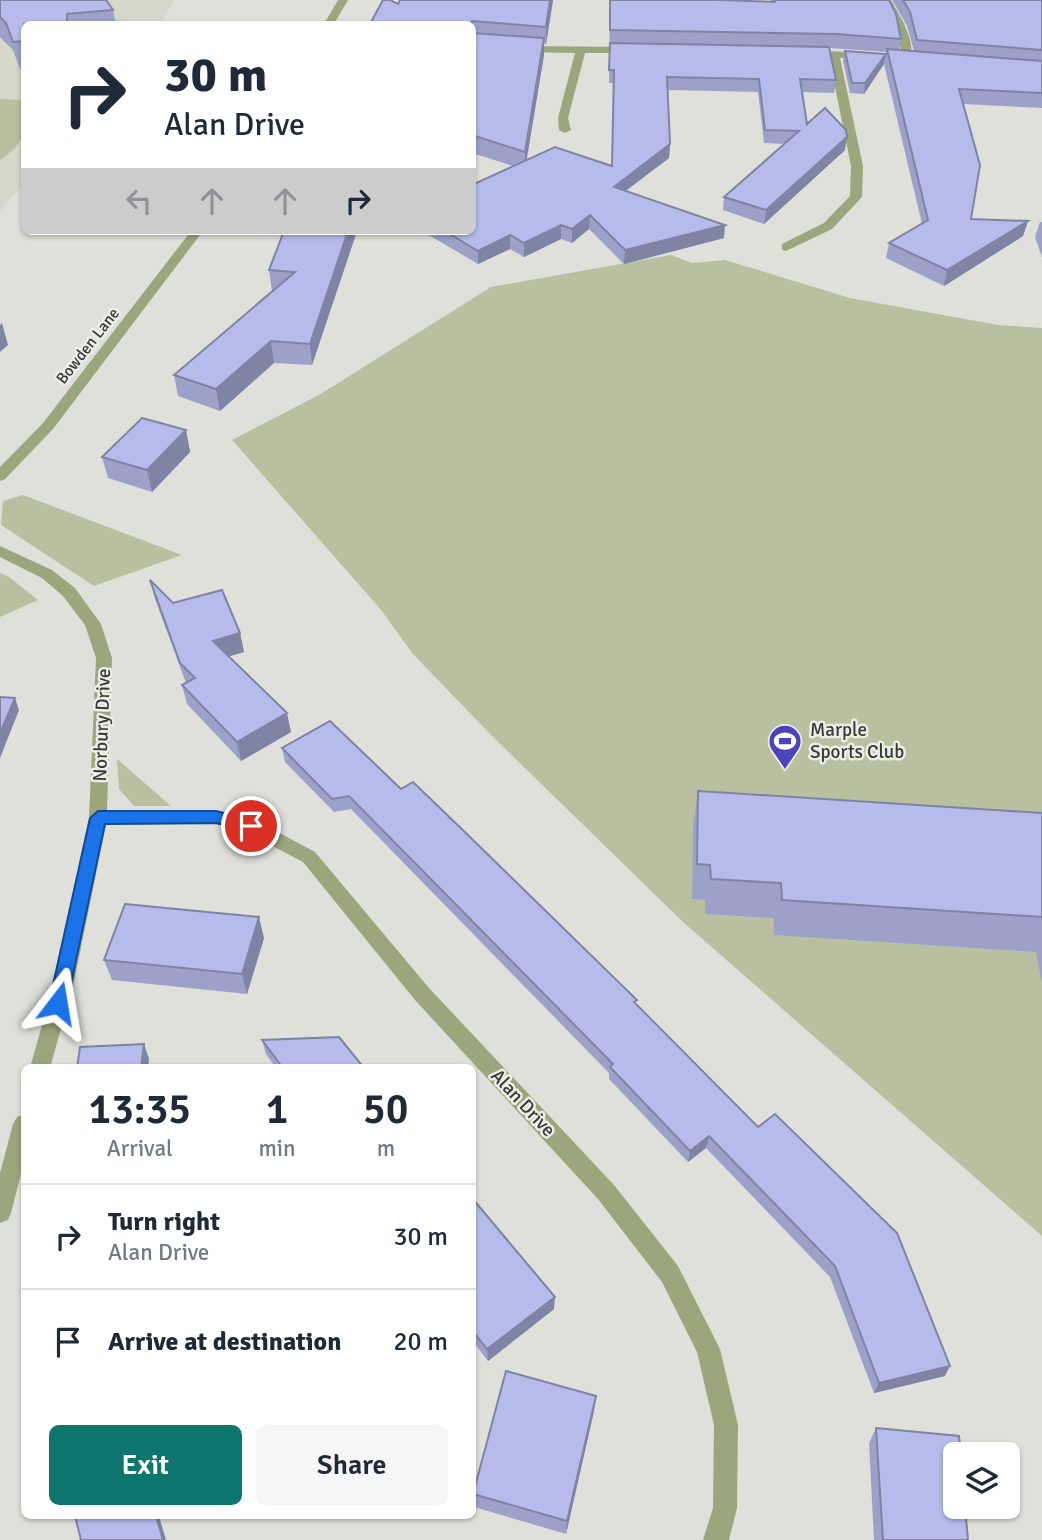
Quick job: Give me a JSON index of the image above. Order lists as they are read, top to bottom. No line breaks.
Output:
{"streets":{"street":["Bowden Lane","Norbury Drive","Alan Drive"]},"crossings":[["Norbury Drive","Alan Drive"]],"places":{"sports":["Marple Sports Club"]},"page":{"turn":["30 m","Alan Drive"],"eta":["13:35","Arrival","1","min","50","m"],"list":[{"name":"Turn right","note":"Alan Drive","value":"30 m"},{"name":"Arrive at destination","value":"20 m"}],"buttons":["Exit","Share"]}}
